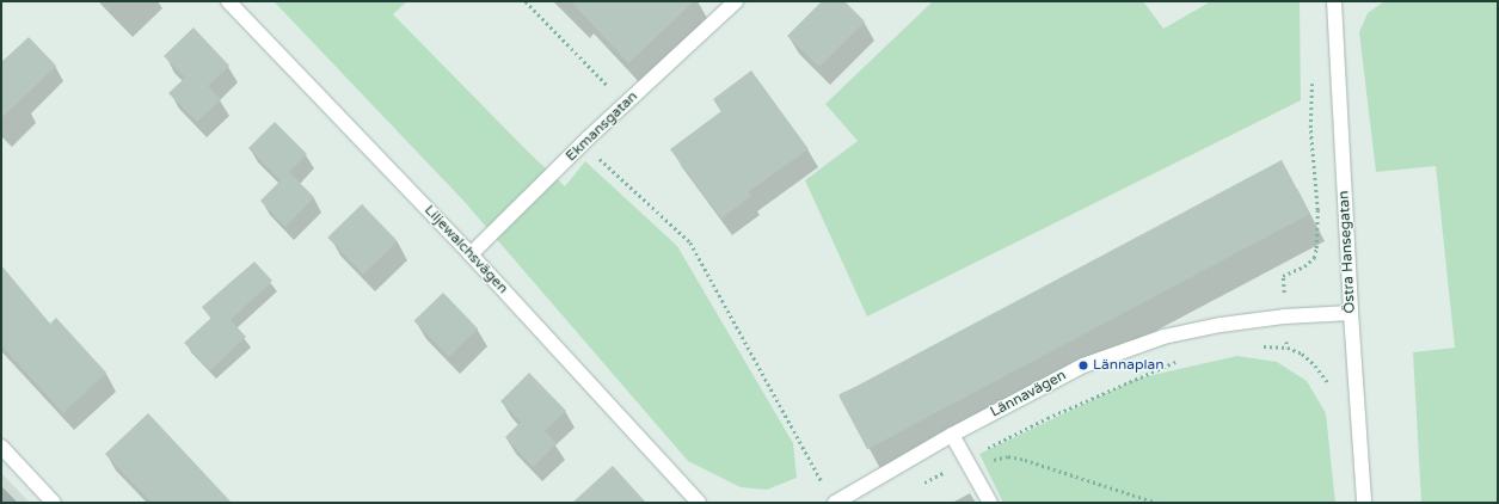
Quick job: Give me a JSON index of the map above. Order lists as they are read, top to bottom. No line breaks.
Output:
{"streets":{"street":["Ekmansgatan","Liljewalchsvägen","Östra Hansegatan","Lännavägen"]},"crossings":[["Ekmansgatan","Liljewalchsvägen"],["Östra Hansegatan","Lännavägen"]],"places":["Lännaplan"]}
